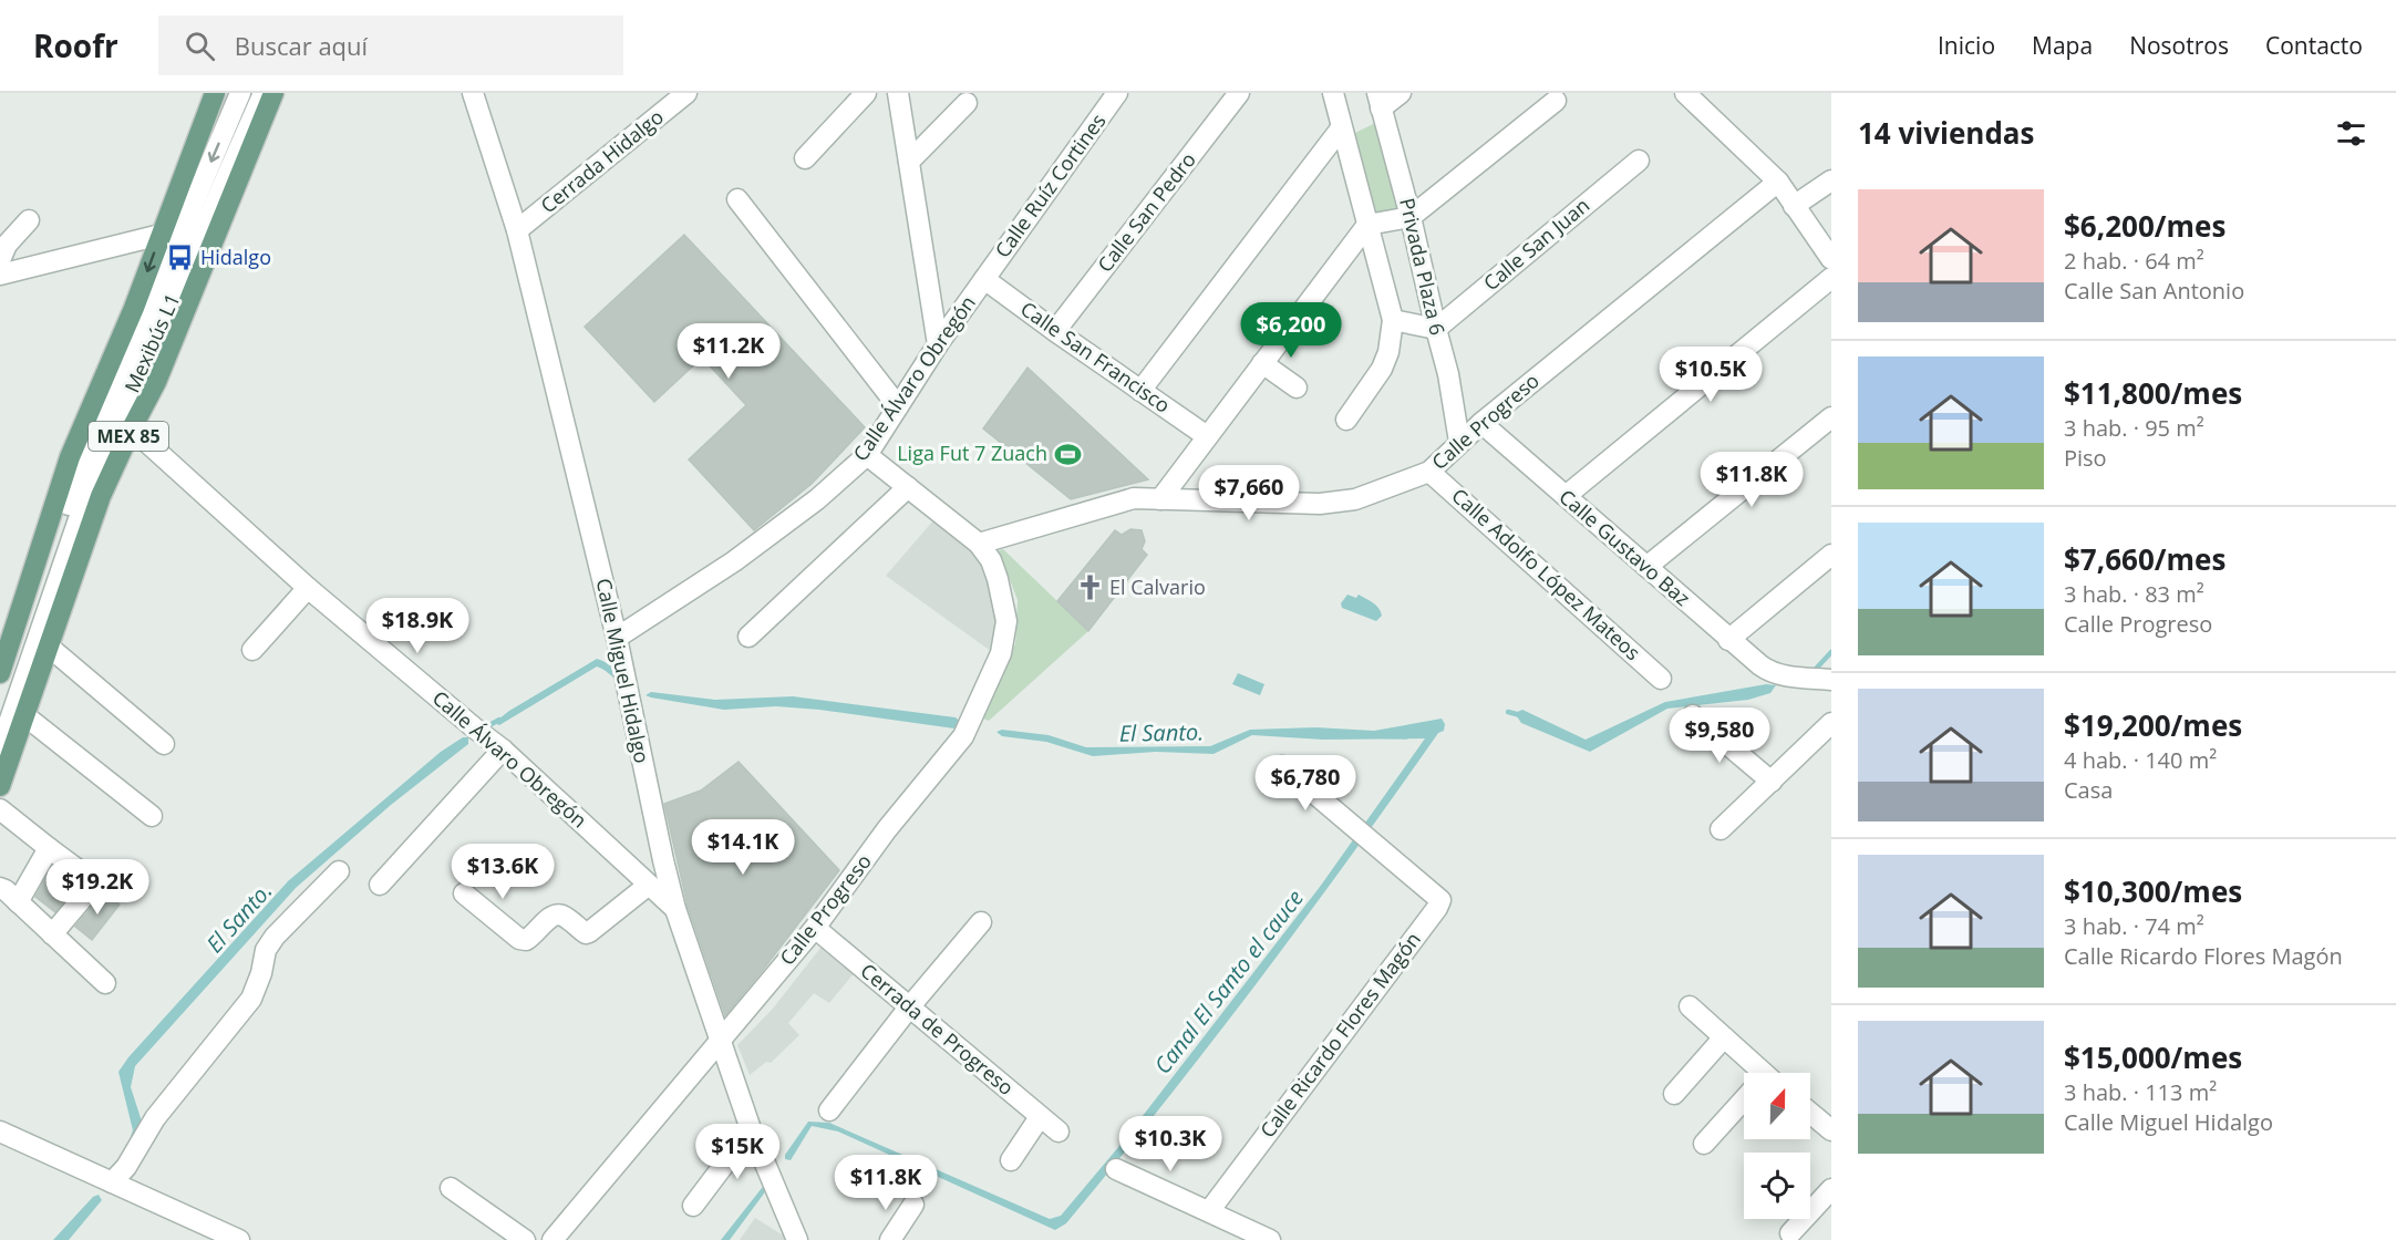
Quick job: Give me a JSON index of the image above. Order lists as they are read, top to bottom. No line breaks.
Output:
{"streets":{"main road":["MEX 85"],"street":["Cerrada Hidalgo","Calle Ruíz Cortines","Calle San Pedro","Calle San Juan","Privada Plaza 6","Mexibús L1","Calle San Francisco","Calle Álvaro Obregón","Calle Progreso","Calle Gustavo Baz","Calle Adolfo López Mateos","Calle Miguel Hidalgo","Cerrada de Progreso","Calle Ricardo Flores Magón"]},"crossings":[["Cerrada Hidalgo","Calle Miguel Hidalgo"],["Calle Ruíz Cortines","Calle San Francisco"],["Calle Ruíz Cortines","Calle Álvaro Obregón"],["Calle San Pedro","Calle San Francisco"],["Calle San Juan","Privada Plaza 6"],["Privada Plaza 6","Calle Progreso"],["Calle San Francisco","Calle Álvaro Obregón"],["Calle Álvaro Obregón","Calle Progreso"],["Calle Álvaro Obregón","MEX 85"],["Calle Álvaro Obregón","Calle Miguel Hidalgo"],["Calle Progreso","Calle Gustavo Baz"],["Calle Progreso","Calle Adolfo López Mateos"],["Calle Progreso","Calle Miguel Hidalgo"],["Calle Progreso","Cerrada de Progreso"]],"water":["El Santo.","Canal El Santo el cauce"],"places":{"bus stop":["Hidalgo"],"sports":["Liga Fut 7 Zuach"],"church":["El Calvario"]},"north":"top","page":{"header":"Roofr","search":"Buscar aquí","nav":["Inicio","Mapa","Nosotros","Contacto"],"heading":"14 viviendas","list":[{"name":"$6,200/mes","note":"2 hab. · 64 m² · Calle San Antonio"},{"name":"$11,800/mes","note":"3 hab. · 95 m² · Piso"},{"name":"$7,660/mes","note":"3 hab. · 83 m² · Calle Progreso"},{"name":"$19,200/mes","note":"4 hab. · 140 m² · Casa"},{"name":"$10,300/mes","note":"3 hab. · 74 m² · Calle Ricardo Flores Magón"},{"name":"$15,000/mes","note":"3 hab. · 113 m² · Calle Miguel Hidalgo"}],"price":["$6,200","$11.2K","$10.5K","$11.8K","$7,660","$18.9K","$9,580","$6,780","$14.1K","$13.6K","$19.2K","$10.3K","$15K","$11.8K"]}}
